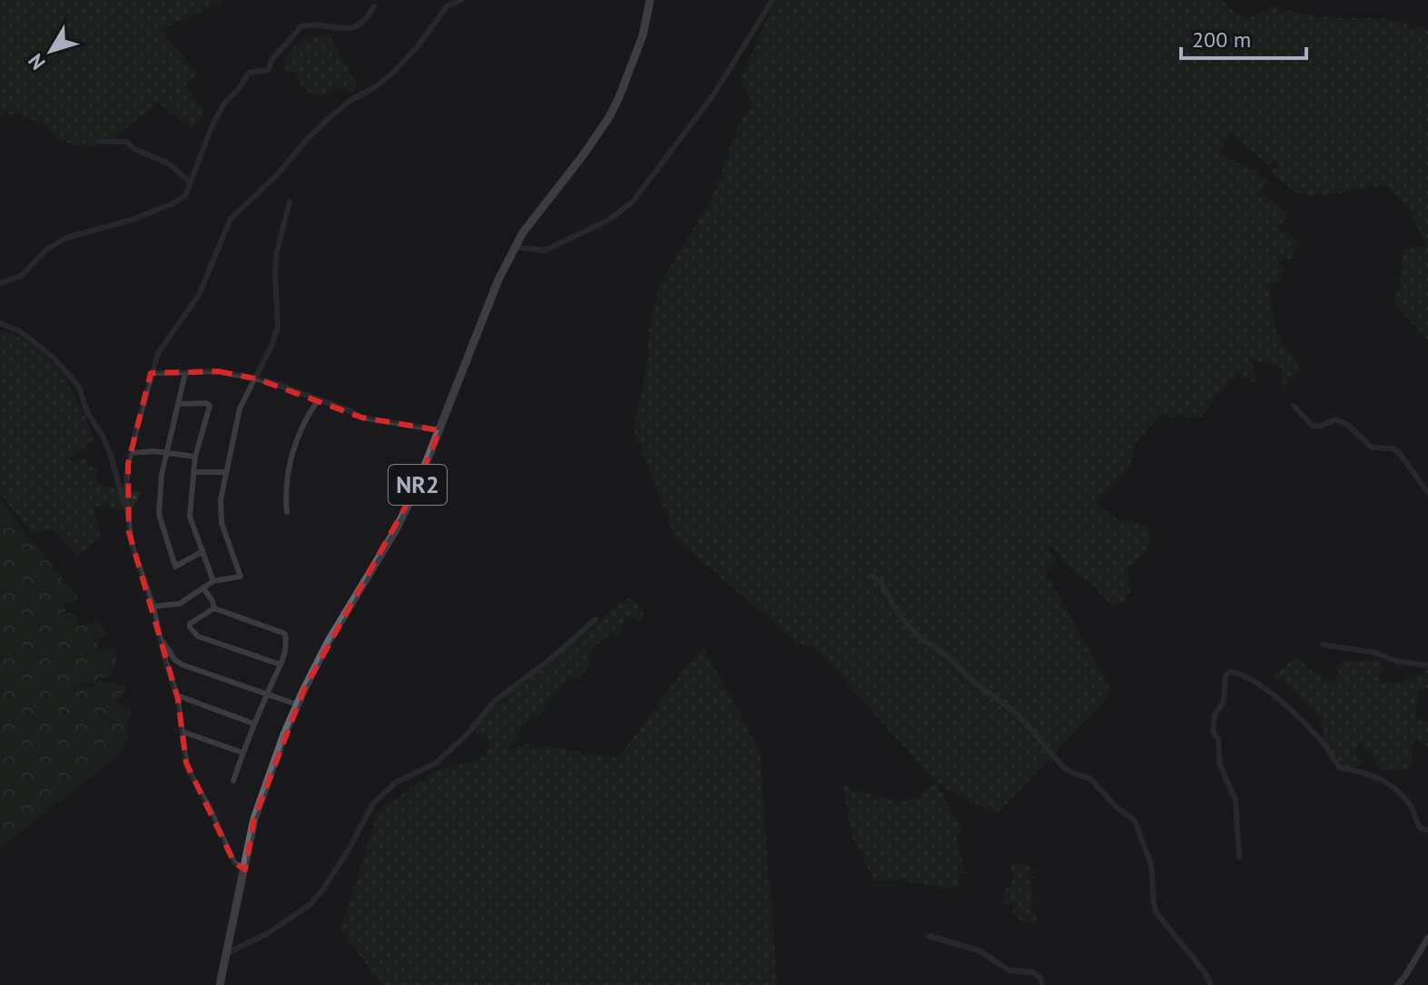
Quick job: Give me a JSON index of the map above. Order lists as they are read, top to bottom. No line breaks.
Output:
{"streets":{"highway":["NR2"]},"scale_bar":"200 m","north":"bottom left"}
